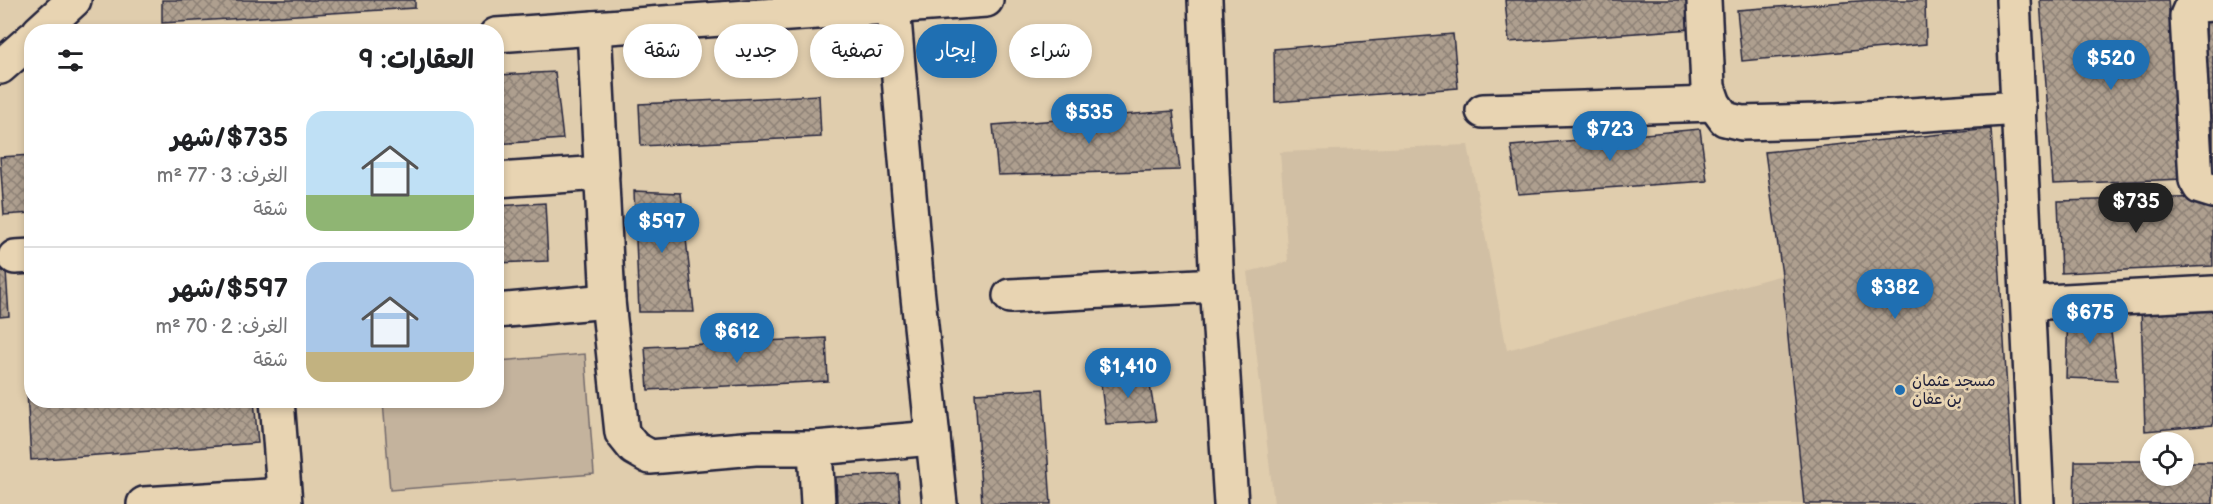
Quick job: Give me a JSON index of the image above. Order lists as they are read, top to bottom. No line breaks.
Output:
{"places":["مسجد عثمان بن عفان"],"page":{"chip":["شراء","إيجار","تصفية","جديد","شقة"],"heading":"العقارات: 9","price":["$520","$535","$723","$735","$597","$382","$675","$612","$1,410"],"list":[{"name":"$735/شهر","note":"الغرف: 3 · 77 m² · شقة"},{"name":"$597/شهر","note":"الغرف: 2 · 70 m² · شقة"}]}}
